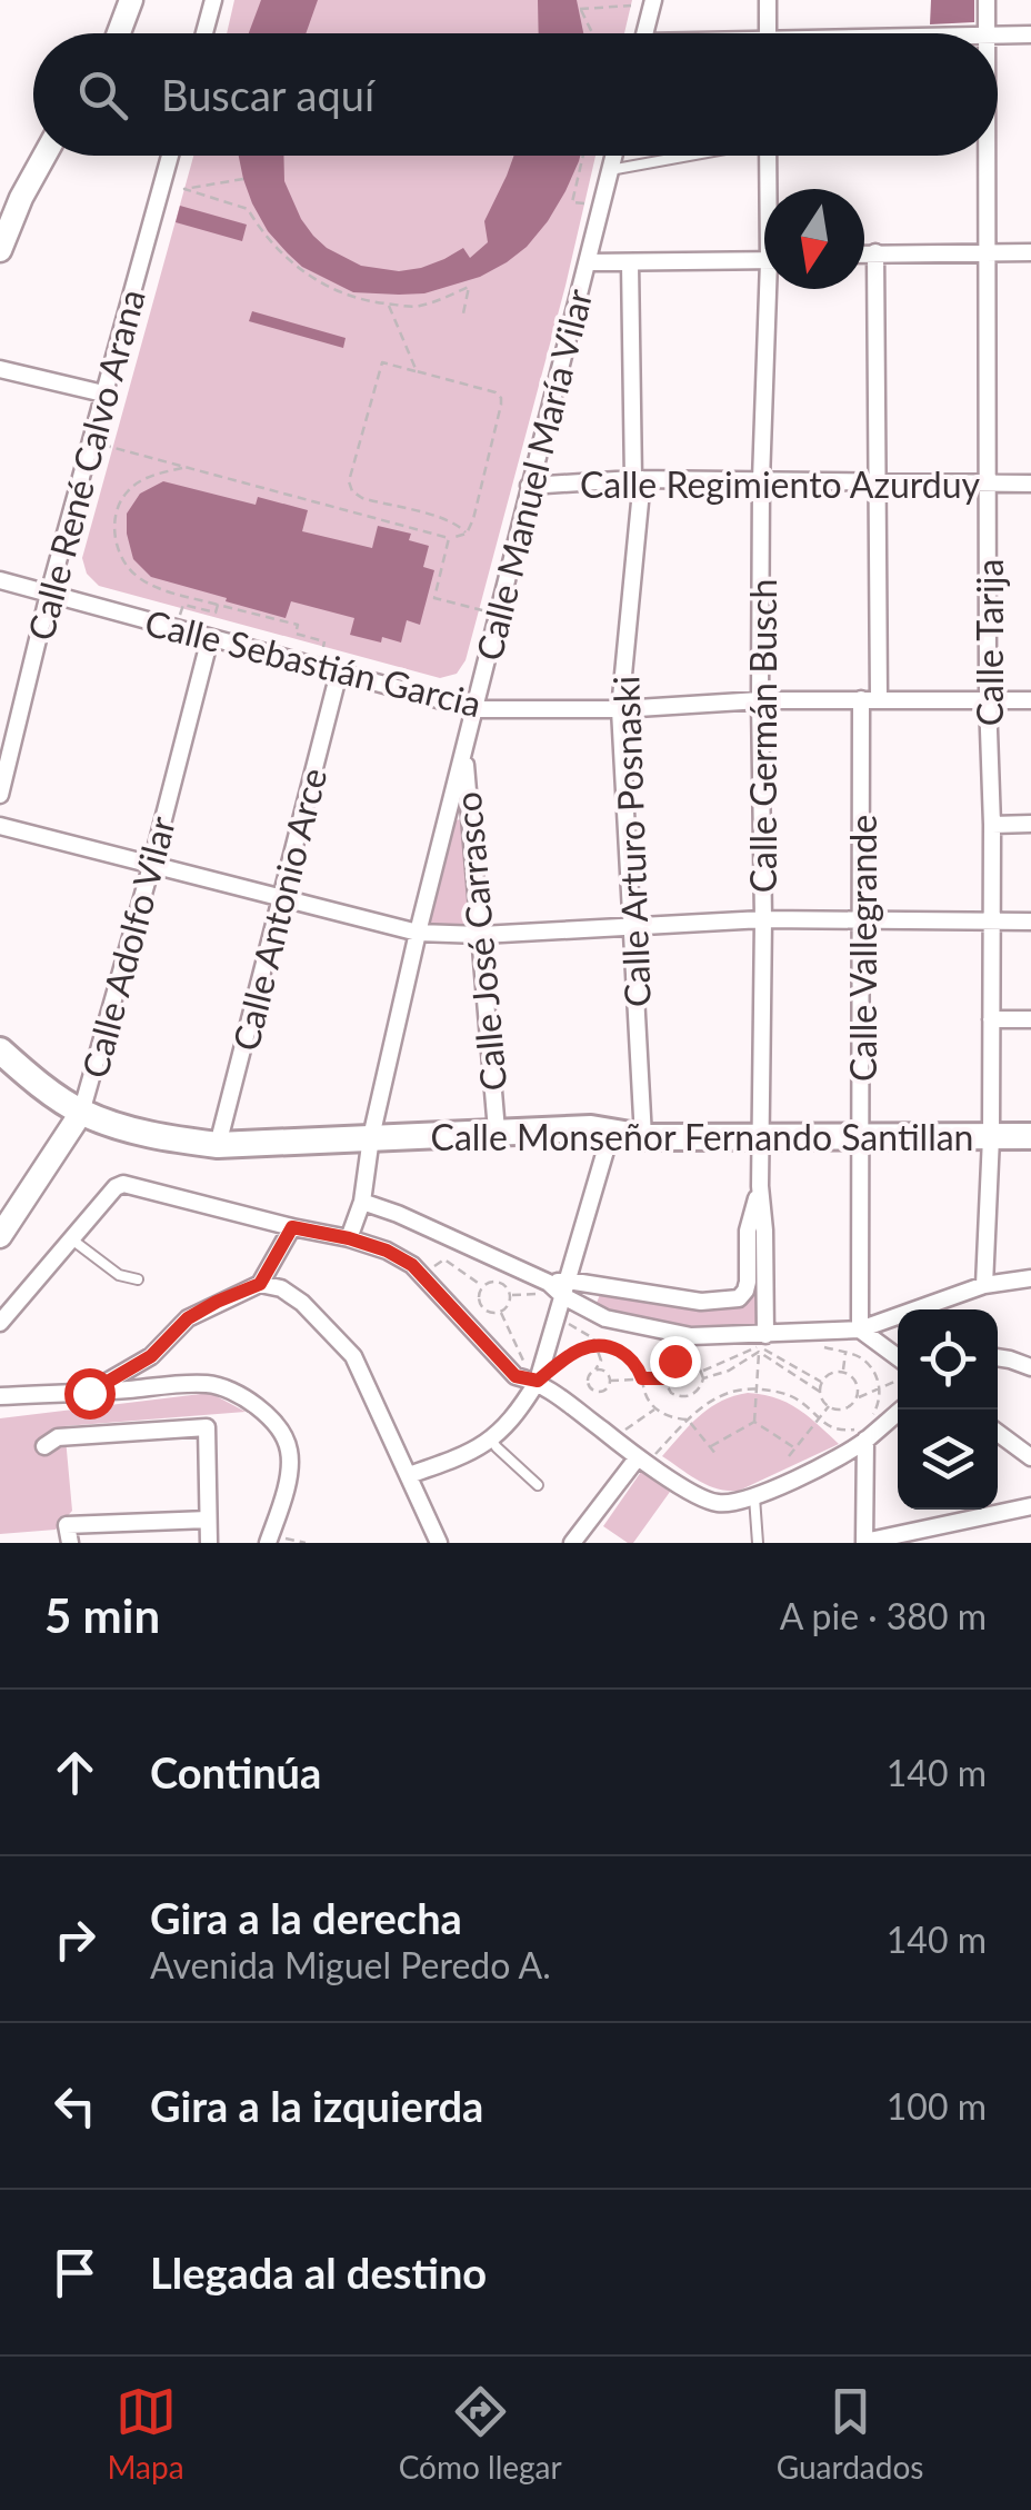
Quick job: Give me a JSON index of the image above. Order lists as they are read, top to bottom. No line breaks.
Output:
{"streets":{"main road":["Calle Adolfo Vilar","Calle Monseñor Fernando Santillan"],"street":["Calle René Calvo Arana","Calle Manuel María Vilar","Calle Regimiento Azurduy","Calle Tarija","Calle Sebastián Garcia","Calle Germán Busch","Calle Arturo Posnaski","Calle Antonio Arce","Calle José Carrasco","Calle Vallegrande"]},"crossings":[["Calle René Calvo Arana","Calle Sebastián Garcia"],["Calle Manuel María Vilar","Calle Regimiento Azurduy"],["Calle Manuel María Vilar","Calle Sebastián Garcia"],["Calle Manuel María Vilar","Calle José Carrasco"],["Calle Manuel María Vilar","Calle Monseñor Fernando Santillan"],["Calle Regimiento Azurduy","Calle Tarija"],["Calle Regimiento Azurduy","Calle Germán Busch"],["Calle Regimiento Azurduy","Calle Arturo Posnaski"],["Calle Regimiento Azurduy","Calle Vallegrande"],["Calle Tarija","Calle Sebastián Garcia"],["Calle Tarija","Calle Monseñor Fernando Santillan"],["Calle Sebastián Garcia","Calle Germán Busch"],["Calle Sebastián Garcia","Calle Arturo Posnaski"],["Calle Sebastián Garcia","Calle Antonio Arce"],["Calle Sebastián Garcia","Calle Adolfo Vilar"],["Calle Sebastián Garcia","Calle Vallegrande"],["Calle Germán Busch","Calle Monseñor Fernando Santillan"],["Calle Arturo Posnaski","Calle Monseñor Fernando Santillan"],["Calle Antonio Arce","Calle Monseñor Fernando Santillan"],["Calle José Carrasco","Calle Monseñor Fernando Santillan"],["Calle Adolfo Vilar","Calle Monseñor Fernando Santillan"],["Calle Vallegrande","Calle Monseñor Fernando Santillan"]],"north":"bottom","page":{"search":"Buscar aquí","heading":["5 min","A pie · 380 m"],"list":[["Continúa","140 m"],["Gira a la derecha","Avenida Miguel Peredo A.","140 m"],["Gira a la izquierda","100 m"],"Llegada al destino"],"nav":["Mapa","Cómo llegar","Guardados"]}}
